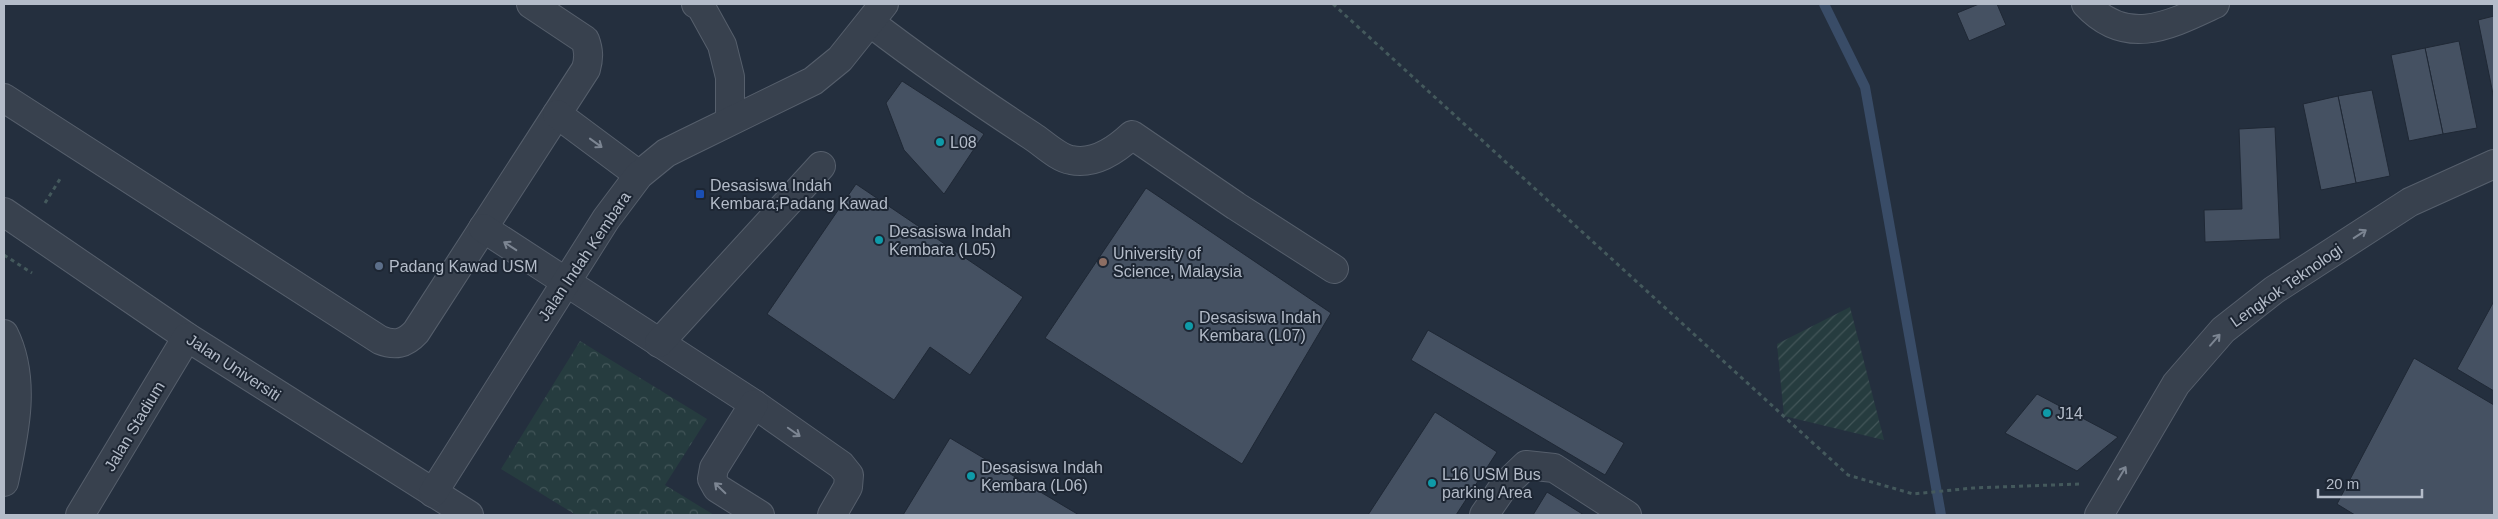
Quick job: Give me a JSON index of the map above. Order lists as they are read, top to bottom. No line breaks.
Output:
{"streets":{"street":["Jalan Indah Kembara","Lengkok Teknologi","Jalan Universiti","Jalan Stadium"]},"crossings":[["Jalan Indah Kembara","Jalan Universiti"],["Jalan Universiti","Jalan Stadium"]],"one_way":["Lengkok Teknologi"],"places":{"other":["L08","Desasiswa Indah Kembara (L05)","University of Science, Malaysia","Padang Kawad USM","Desasiswa Indah Kembara (L07)","J14","Desasiswa Indah Kembara (L06)","L16 USM Bus parking Area"],"transit":["Desasiswa Indah Kembara;Padang Kawad"]},"scale_bar":"20 m"}
